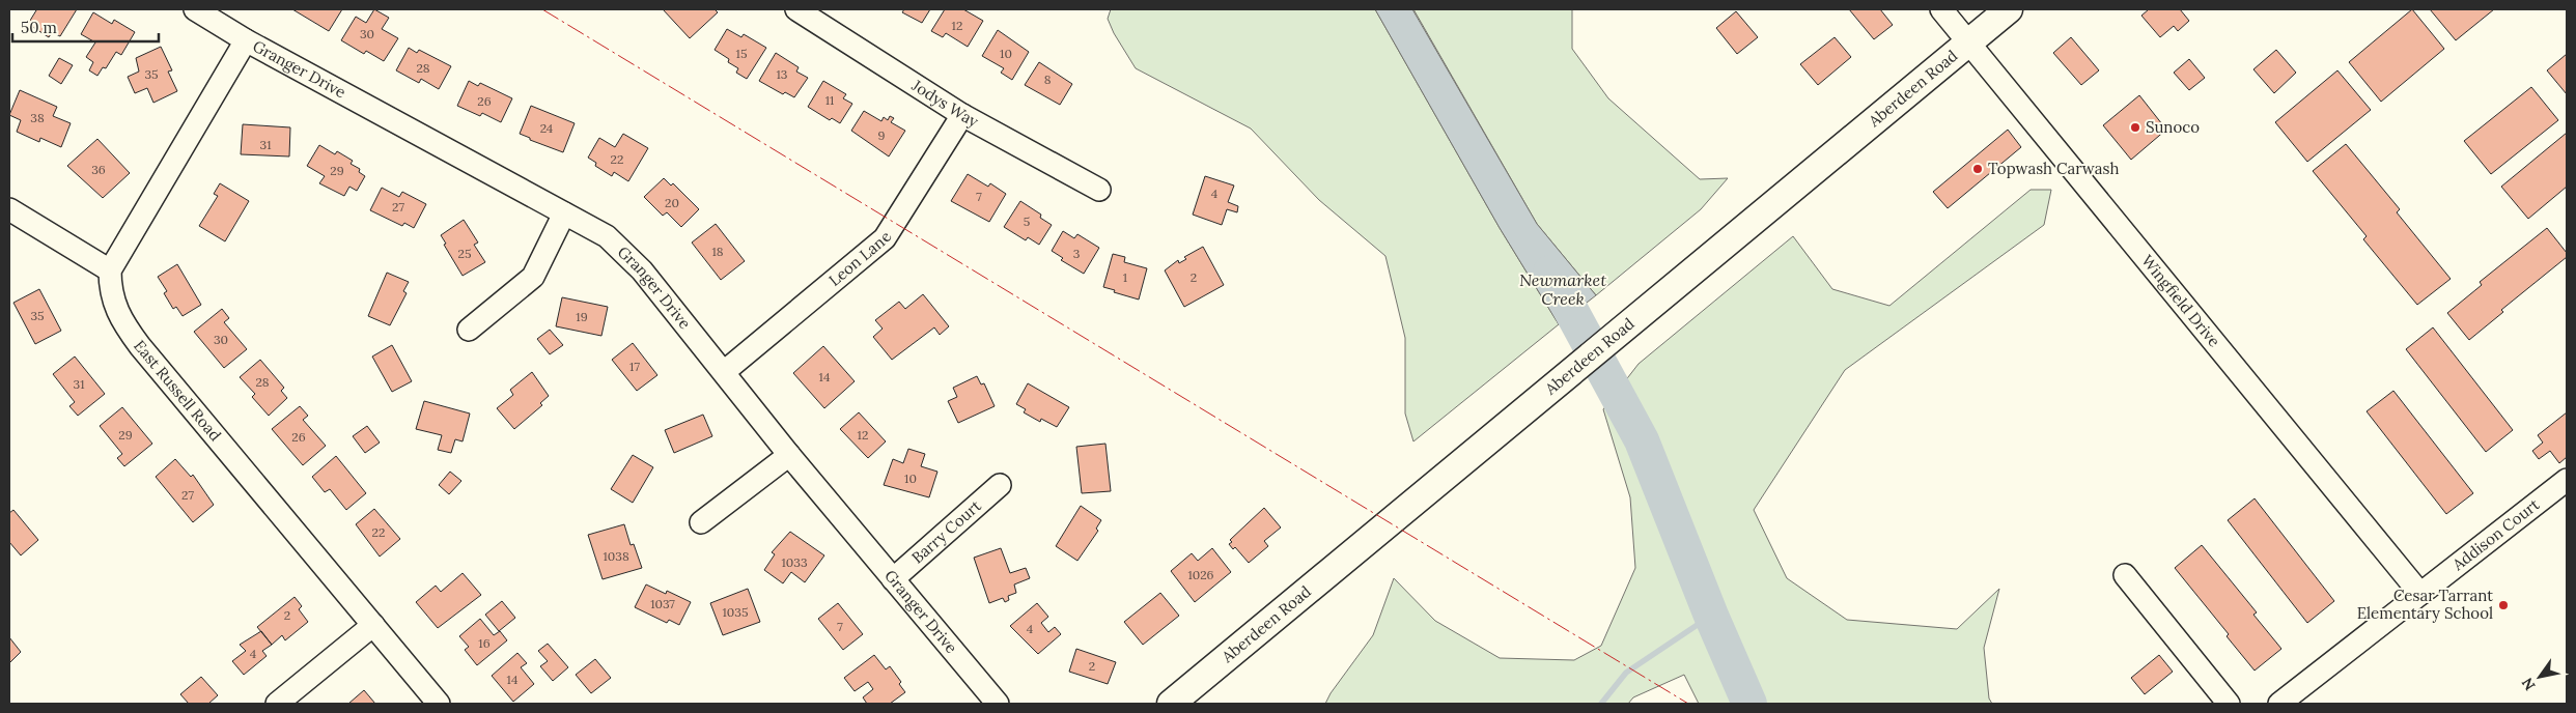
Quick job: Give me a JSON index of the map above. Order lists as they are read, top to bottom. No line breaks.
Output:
{"streets":{"main road":["Aberdeen Road"],"street":["Granger Drive","Jodys Way","Leon Lane","Wingfield Drive","East Russell Road","Barry Court","Addison Court"]},"crossings":[["Granger Drive","Leon Lane"],["Granger Drive","Barry Court"],["Aberdeen Road","Wingfield Drive"],["Jodys Way","Leon Lane"],["Wingfield Drive","Addison Court"]],"water":["Newmarket Creek"],"places":["Sunoco","Topwash Carwash","Cesar Tarrant Elementary School"],"house_numbers":["12","30","15","10","28","35","13","8","11","26","38","24","9","31","22","36","29","4","7","20","27","5","18","25","3","1","2","35","19","30","17","14","28","31","29","12","26","10","27","22","1038","1033","1026","1037","1035","2","7","4","16","4","2","14"],"scale_bar":"50 m","north":"bottom left"}
